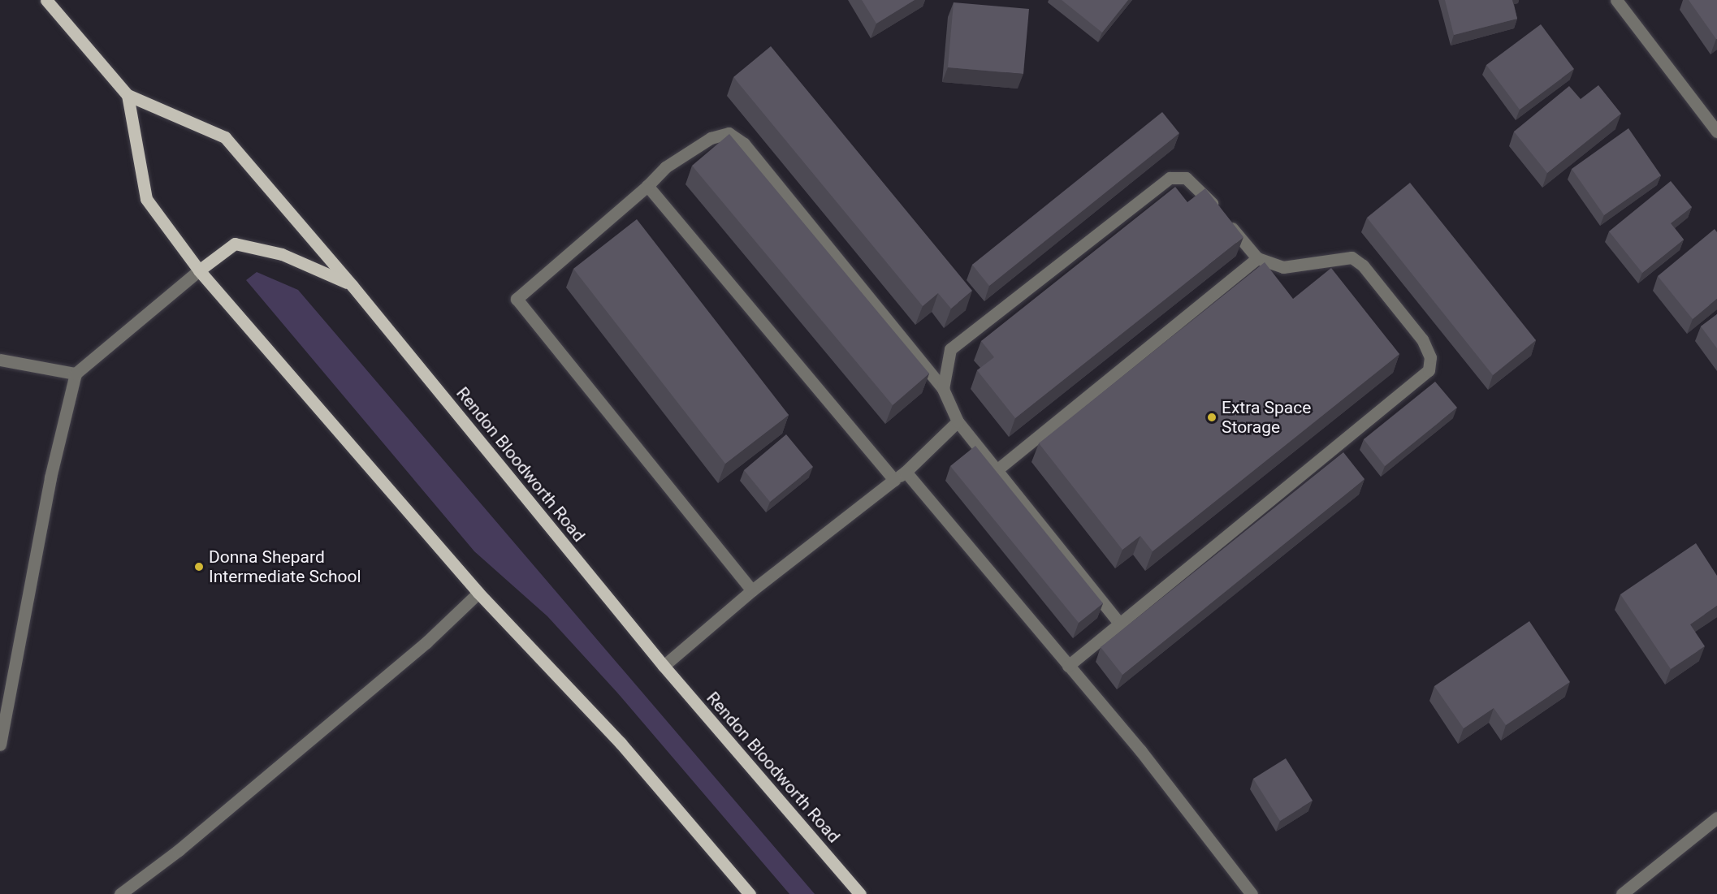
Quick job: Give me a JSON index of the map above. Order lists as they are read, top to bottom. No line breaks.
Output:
{"streets":{"main road":["Rendon Bloodworth Road"]},"places":["Extra Space Storage","Donna Shepard Intermediate School"]}
